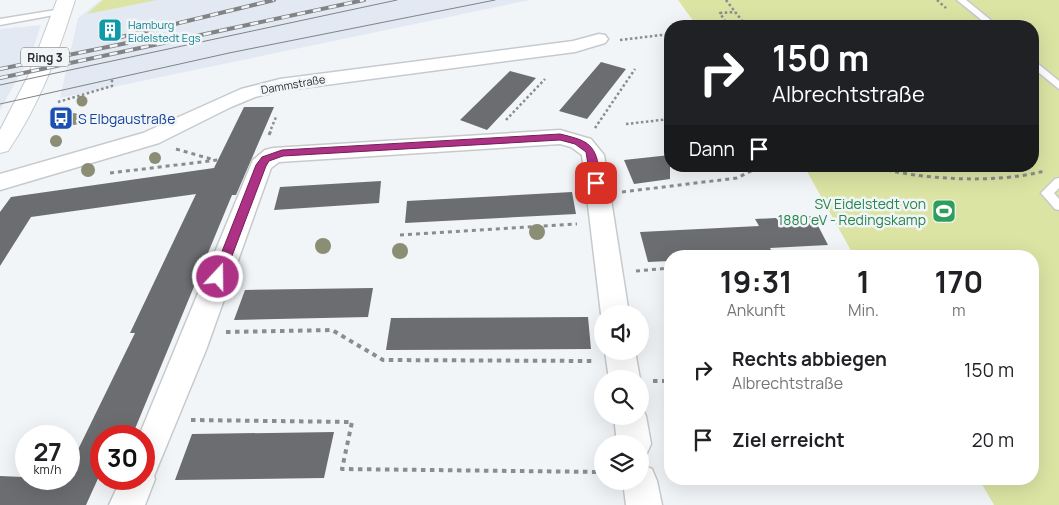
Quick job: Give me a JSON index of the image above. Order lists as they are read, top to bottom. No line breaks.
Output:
{"streets":{"main road":["Ring 3"],"street":["Dammstraße"]},"places":{"building":["Hamburg Eidelstedt Egs"],"bus stop":["S Elbgaustraße"],"sports":["SV Eidelstedt von 1880 eV - Redingskamp"]},"page":{"turn":["150 m","Albrechtstraße"],"then":"Dann","eta":["19:31","Ankunft","1","Min.","170","m"],"list":[{"name":"Rechts abbiegen","note":"Albrechtstraße","value":"150 m"},{"name":"Ziel erreicht","value":"20 m"}],"speed":"27 km/h","limit":"30"}}
